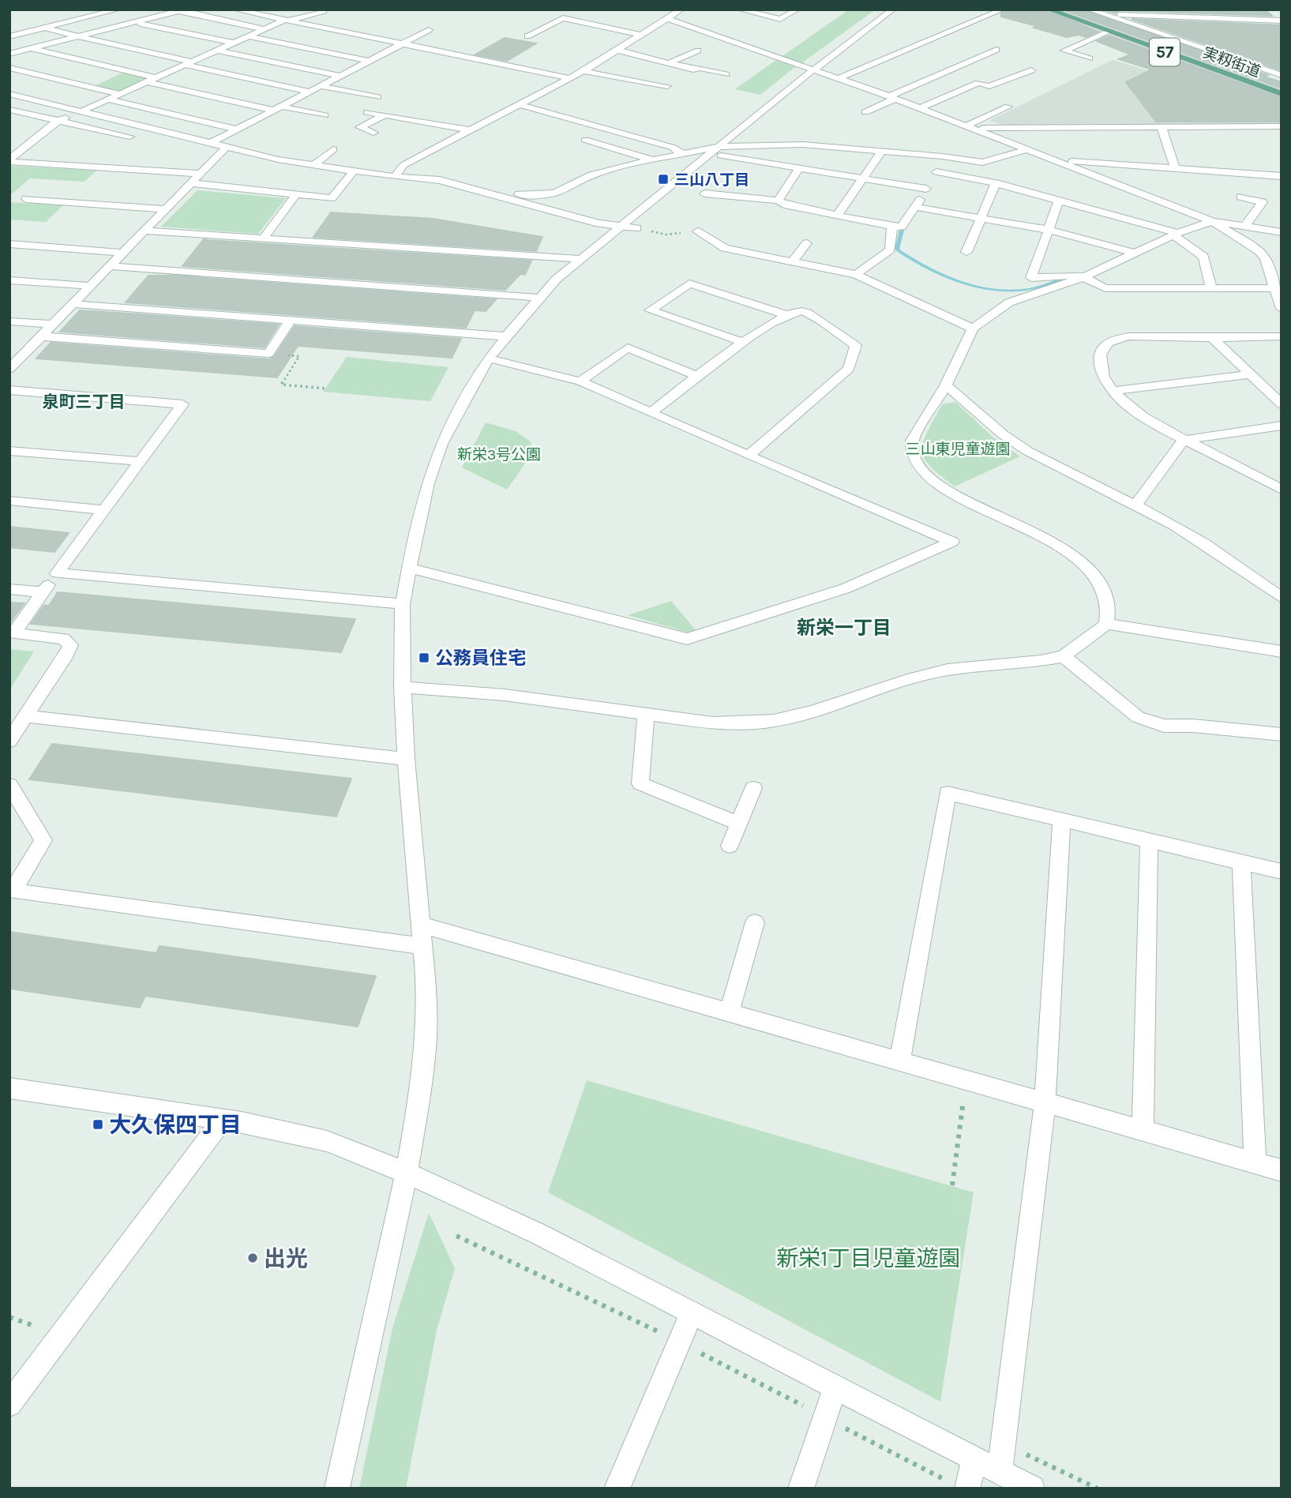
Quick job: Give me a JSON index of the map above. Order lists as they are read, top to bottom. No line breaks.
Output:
{"streets":{"main road":["57","実籾街道"]},"districts":["泉町三丁目","新栄一丁目"],"parks":["三山東児童遊園","新栄3号公園","新栄1丁目児童遊園"],"places":{"transit":["三山八丁目","公務員住宅","大久保四丁目"],"other":["出光"]}}
